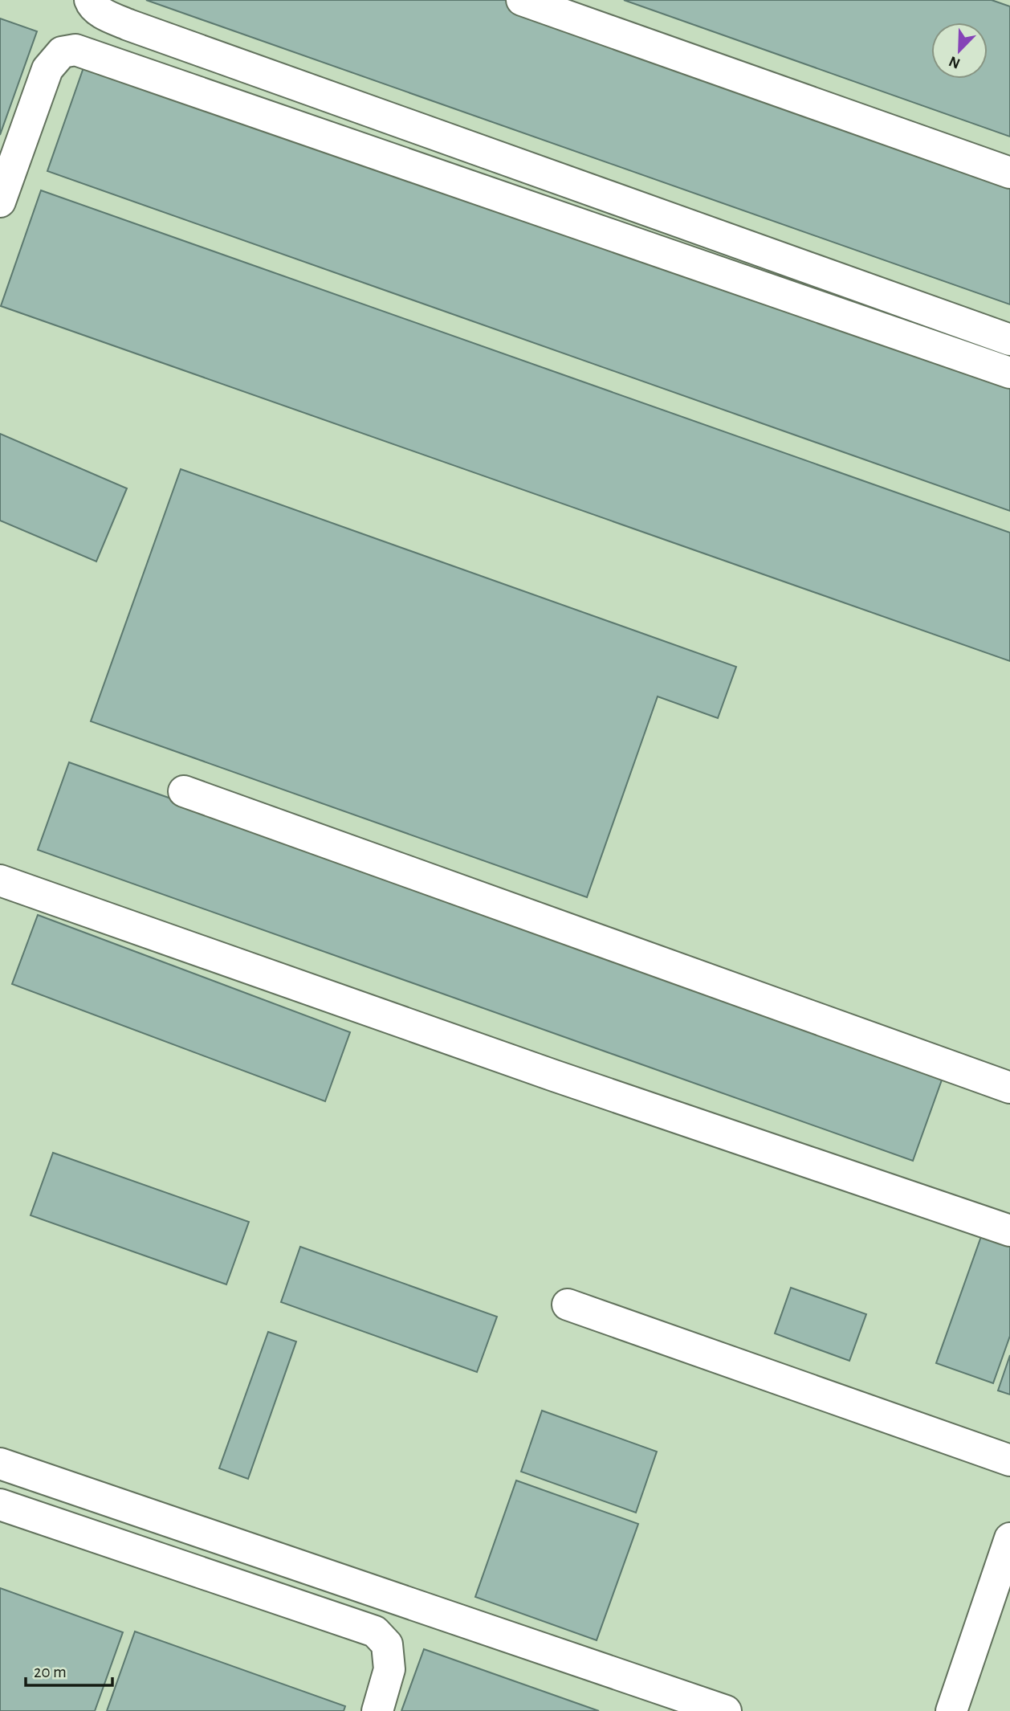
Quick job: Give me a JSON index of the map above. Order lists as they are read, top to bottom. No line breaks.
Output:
{"scale_bar":"20 m","north":"bottom left"}
